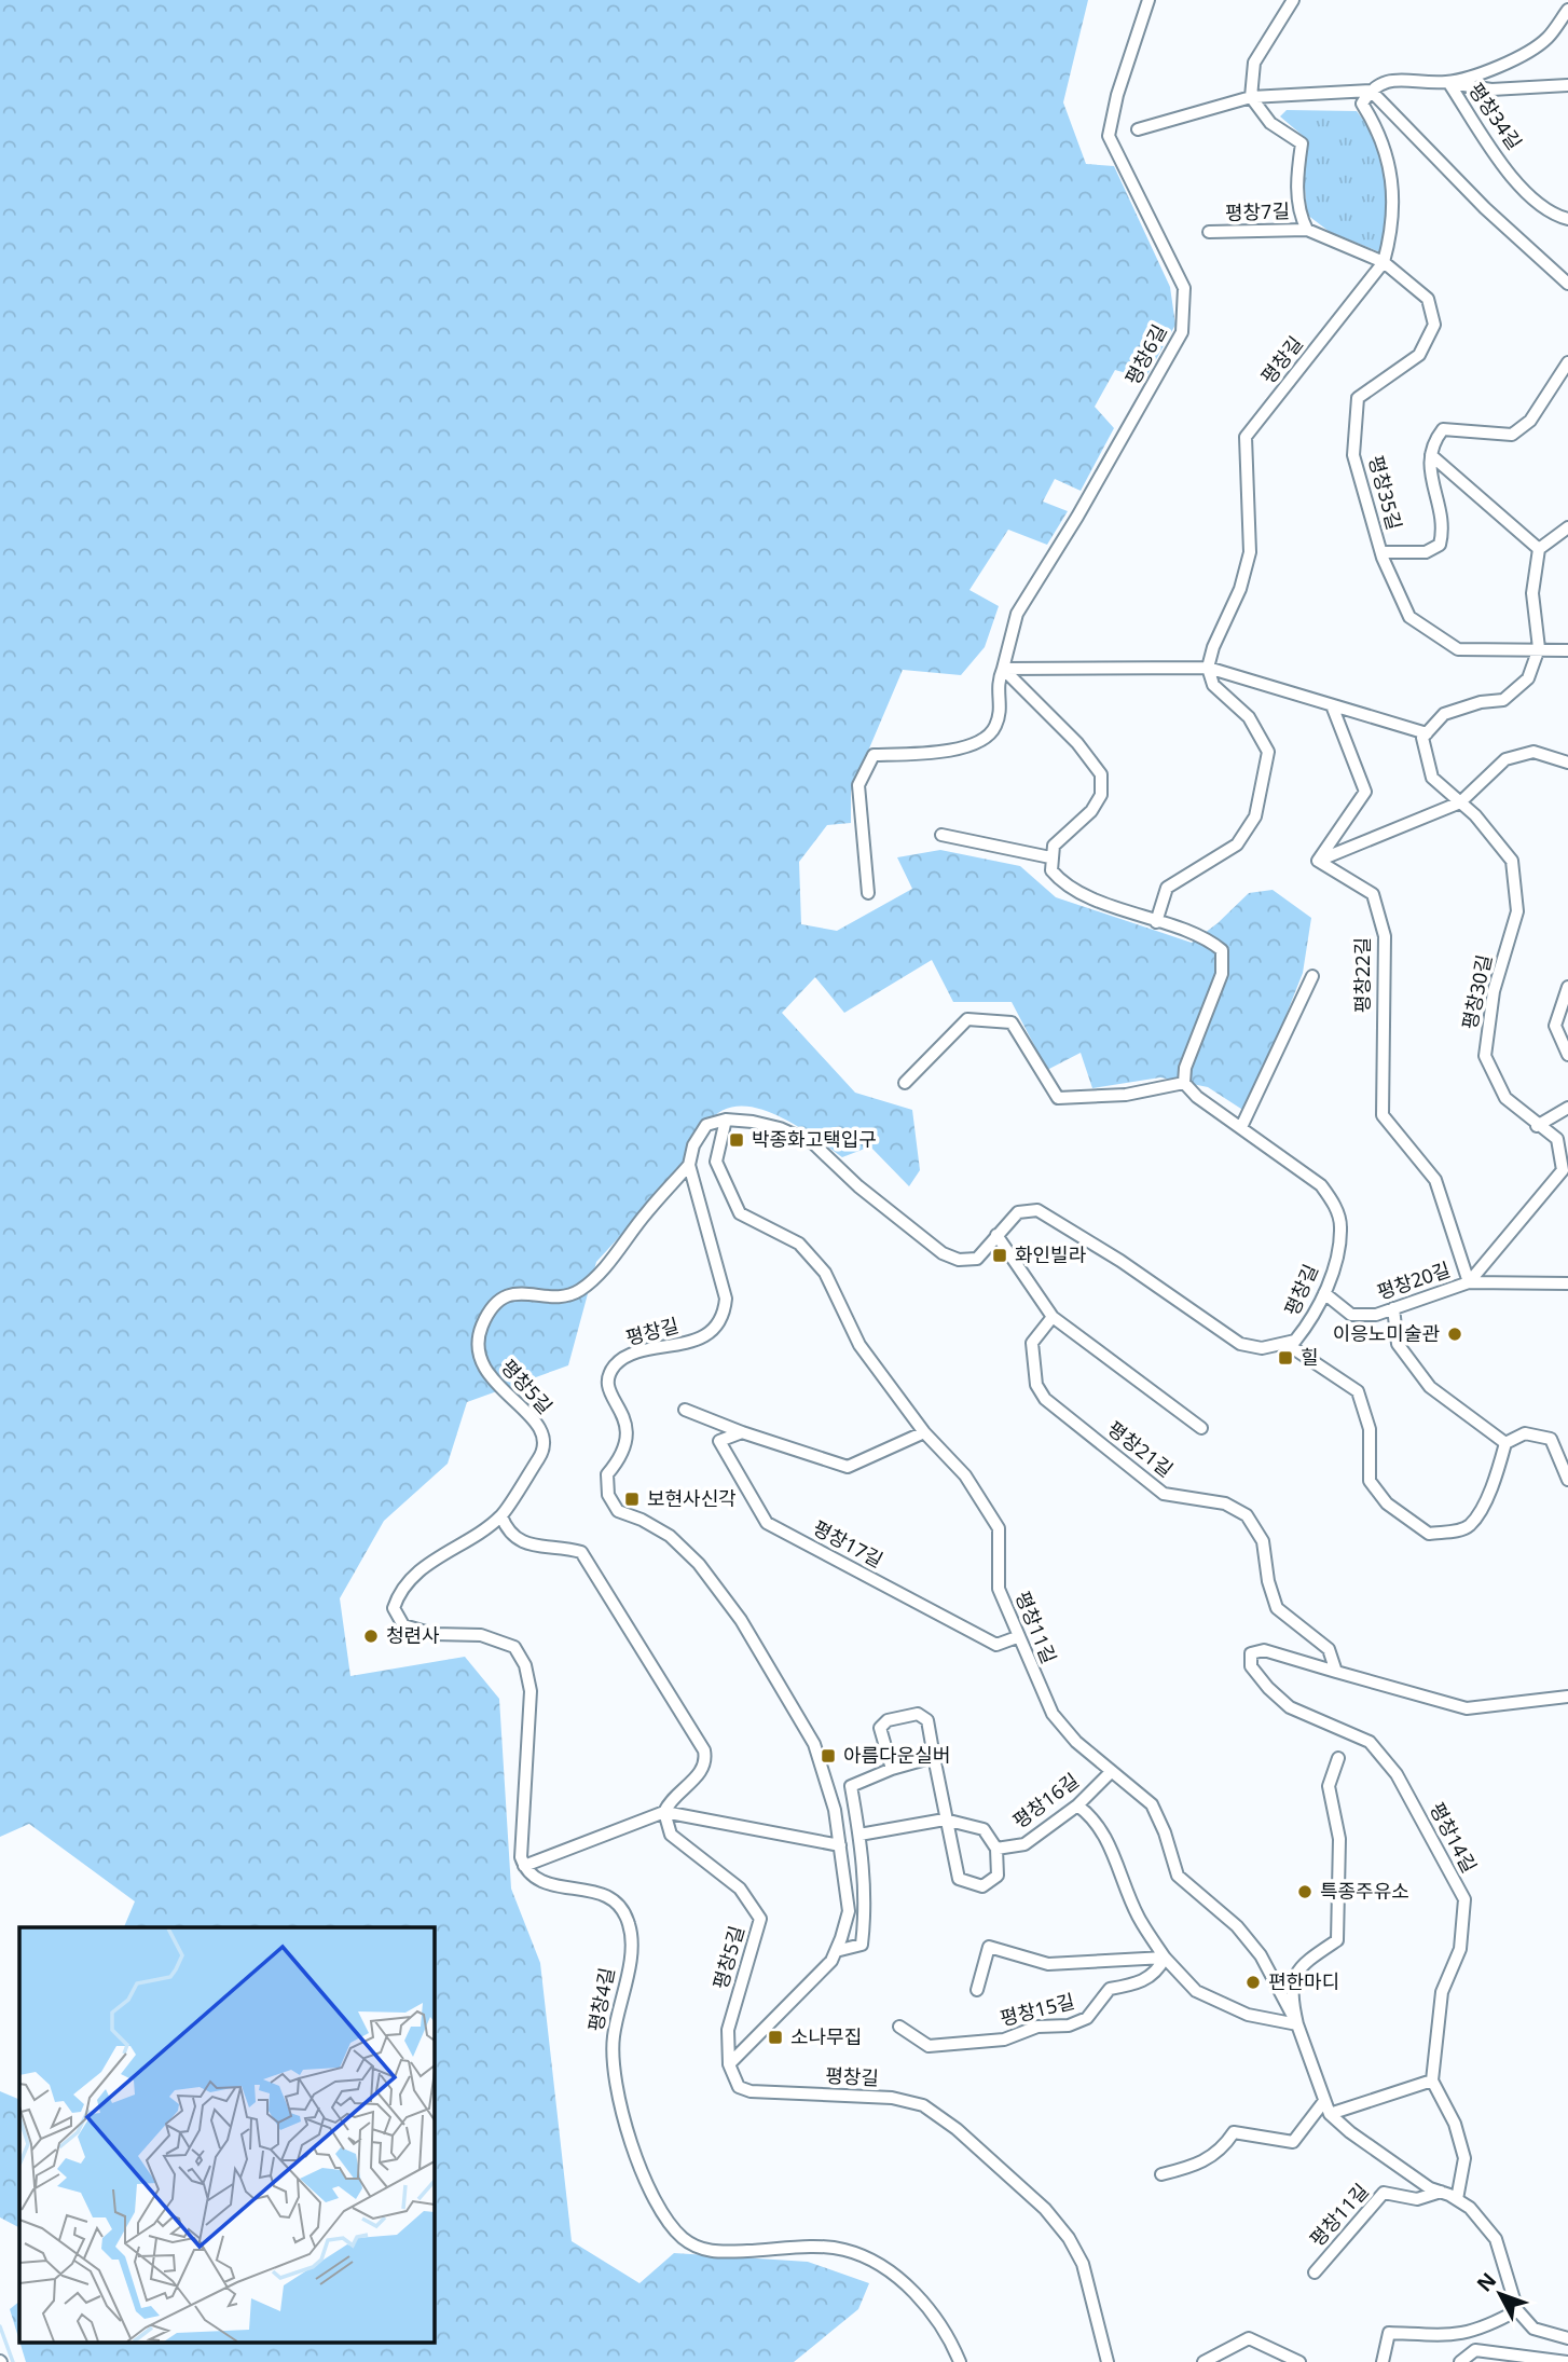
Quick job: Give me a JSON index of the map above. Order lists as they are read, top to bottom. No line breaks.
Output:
{"streets":{"street":["평창34길","평창7길","평창6길","평창길","평창35길","평창22길","평창30길","평창20길","평창5길","평창21길","평창17길","평창11길","평창16길","평창14길","평창4길","평창15길"]},"crossings":[["평창7길","평창길"],["평창7길","평창35길"],["평창길","평창35길"],["평창길","평창20길"],["평창길","평창5길"],["평창22길","평창30길"],["평창22길","평창20길"],["평창30길","평창20길"],["평창5길","평창4길"],["평창21길","평창14길"],["평창17길","평창11길"],["평창11길","평창16길"]],"places":{"transit":["박종화고택입구","화인빌라","힐","보현사신각","아름다운실버","소나무집"],"other":["이응노미술관","청련사","특종주유소","편한마디"]},"north":"top left"}
